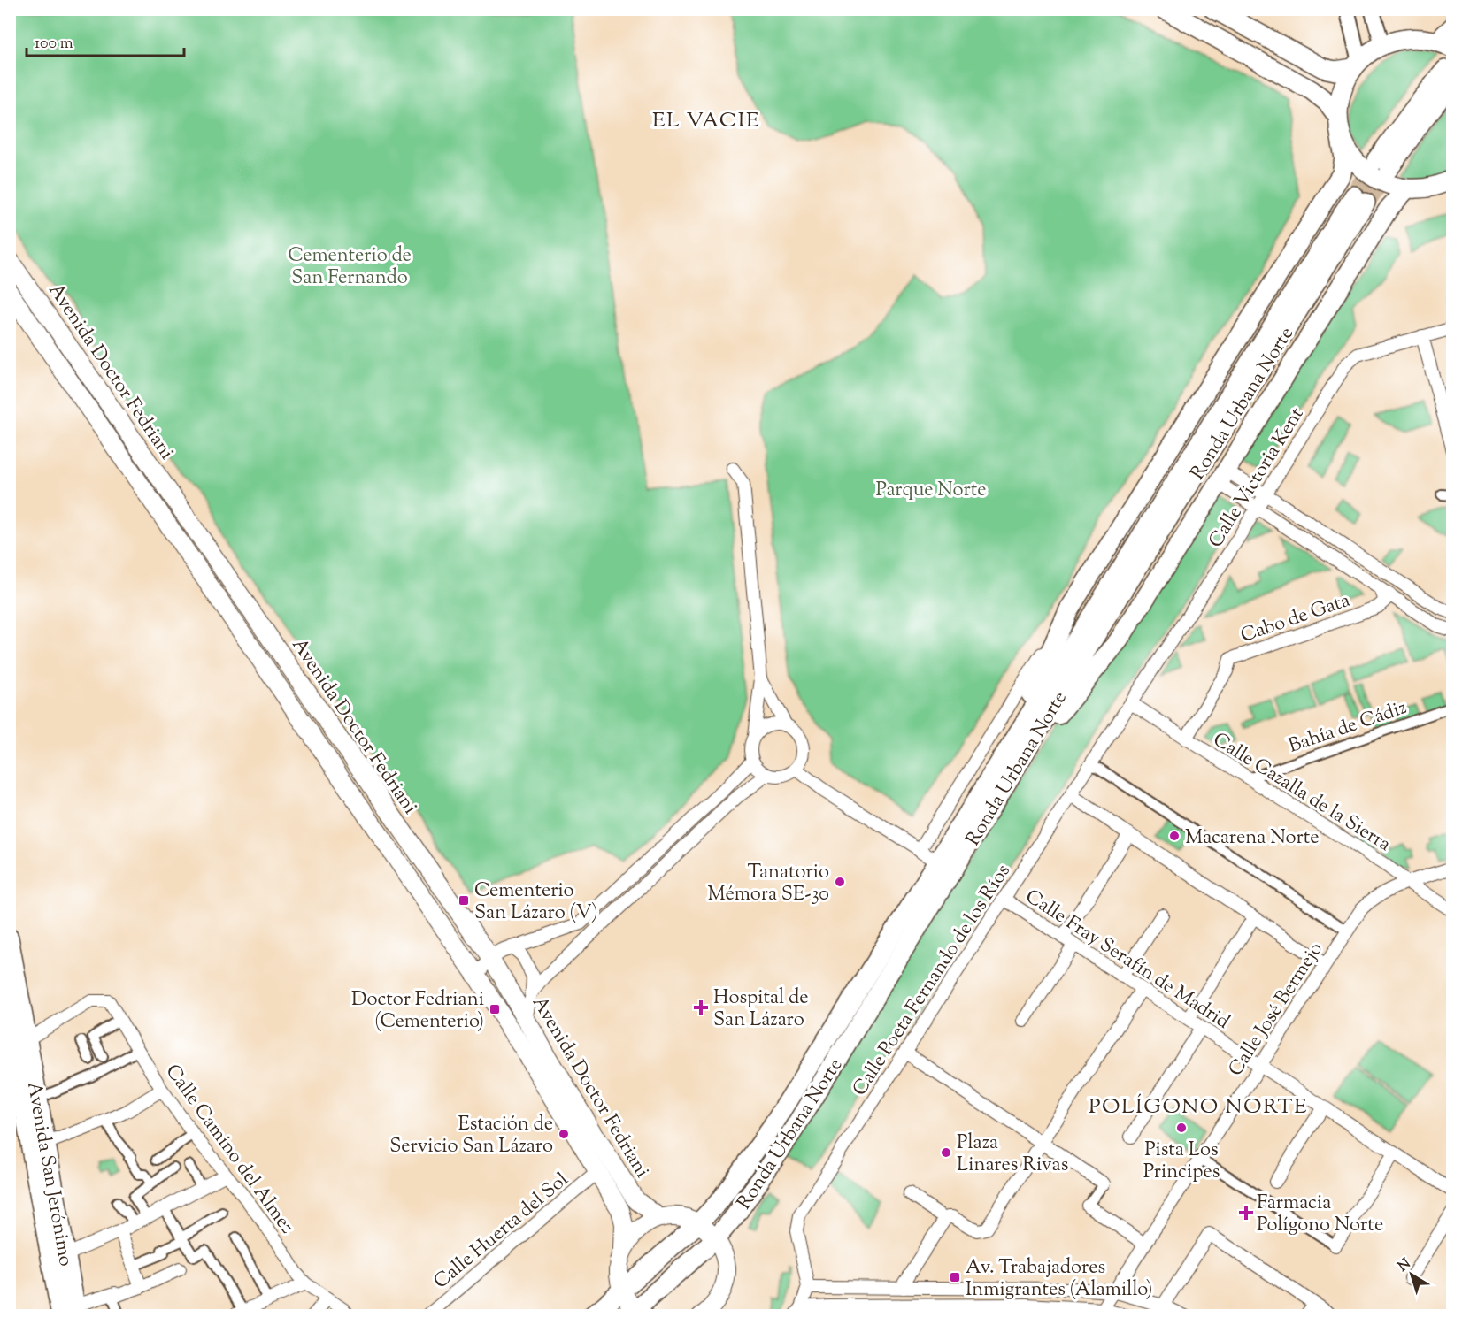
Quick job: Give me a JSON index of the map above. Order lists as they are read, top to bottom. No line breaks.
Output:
{"streets":{"main road":["Avenida Doctor Fedriani","Ronda Urbana Norte","Avenida San Jerónimo"],"street":["Calle Victoria Kent","Cabo de Gata","Bahía de Cádiz","Calle Cazalla de la Sierra","Calle Fray Serafín de Madrid","Calle Poeta Fernando de los Ríos","Calle José Bermejo","Calle Camino del Almez","Calle Huerta del Sol"]},"crossings":[["Avenida Doctor Fedriani","Ronda Urbana Norte"],["Avenida Doctor Fedriani","Calle Huerta del Sol"],["Calle Victoria Kent","Calle Cazalla de la Sierra"],["Calle Victoria Kent","Calle Poeta Fernando de los Ríos"],["Cabo de Gata","Calle Cazalla de la Sierra"],["Bahía de Cádiz","Calle Cazalla de la Sierra"],["Calle Cazalla de la Sierra","Calle Poeta Fernando de los Ríos"],["Calle Cazalla de la Sierra","Calle José Bermejo"],["Calle Fray Serafín de Madrid","Calle Poeta Fernando de los Ríos"],["Calle Fray Serafín de Madrid","Calle José Bermejo"],["Calle Camino del Almez","Avenida San Jerónimo"]],"districts":["EL VACIE","POLÍGONO NORTE"],"parks":["Cementerio de San Fernando","Parque Norte"],"places":{"other":["Macarena Norte","Tanatorio Mémora SE-30","Pista Los Principes","Estación de Servicio San Lázaro","Plaza Linares Rivas"],"transit":["Cementerio San Lázaro (V)","Doctor Fedriani (Cementerio)","Av. Trabajadores Inmigrantes (Alamillo)"],"health":["Hospital de San Lázaro","Farmacia Polígono Norte"]},"scale_bar":"100 m","north":"top left"}
